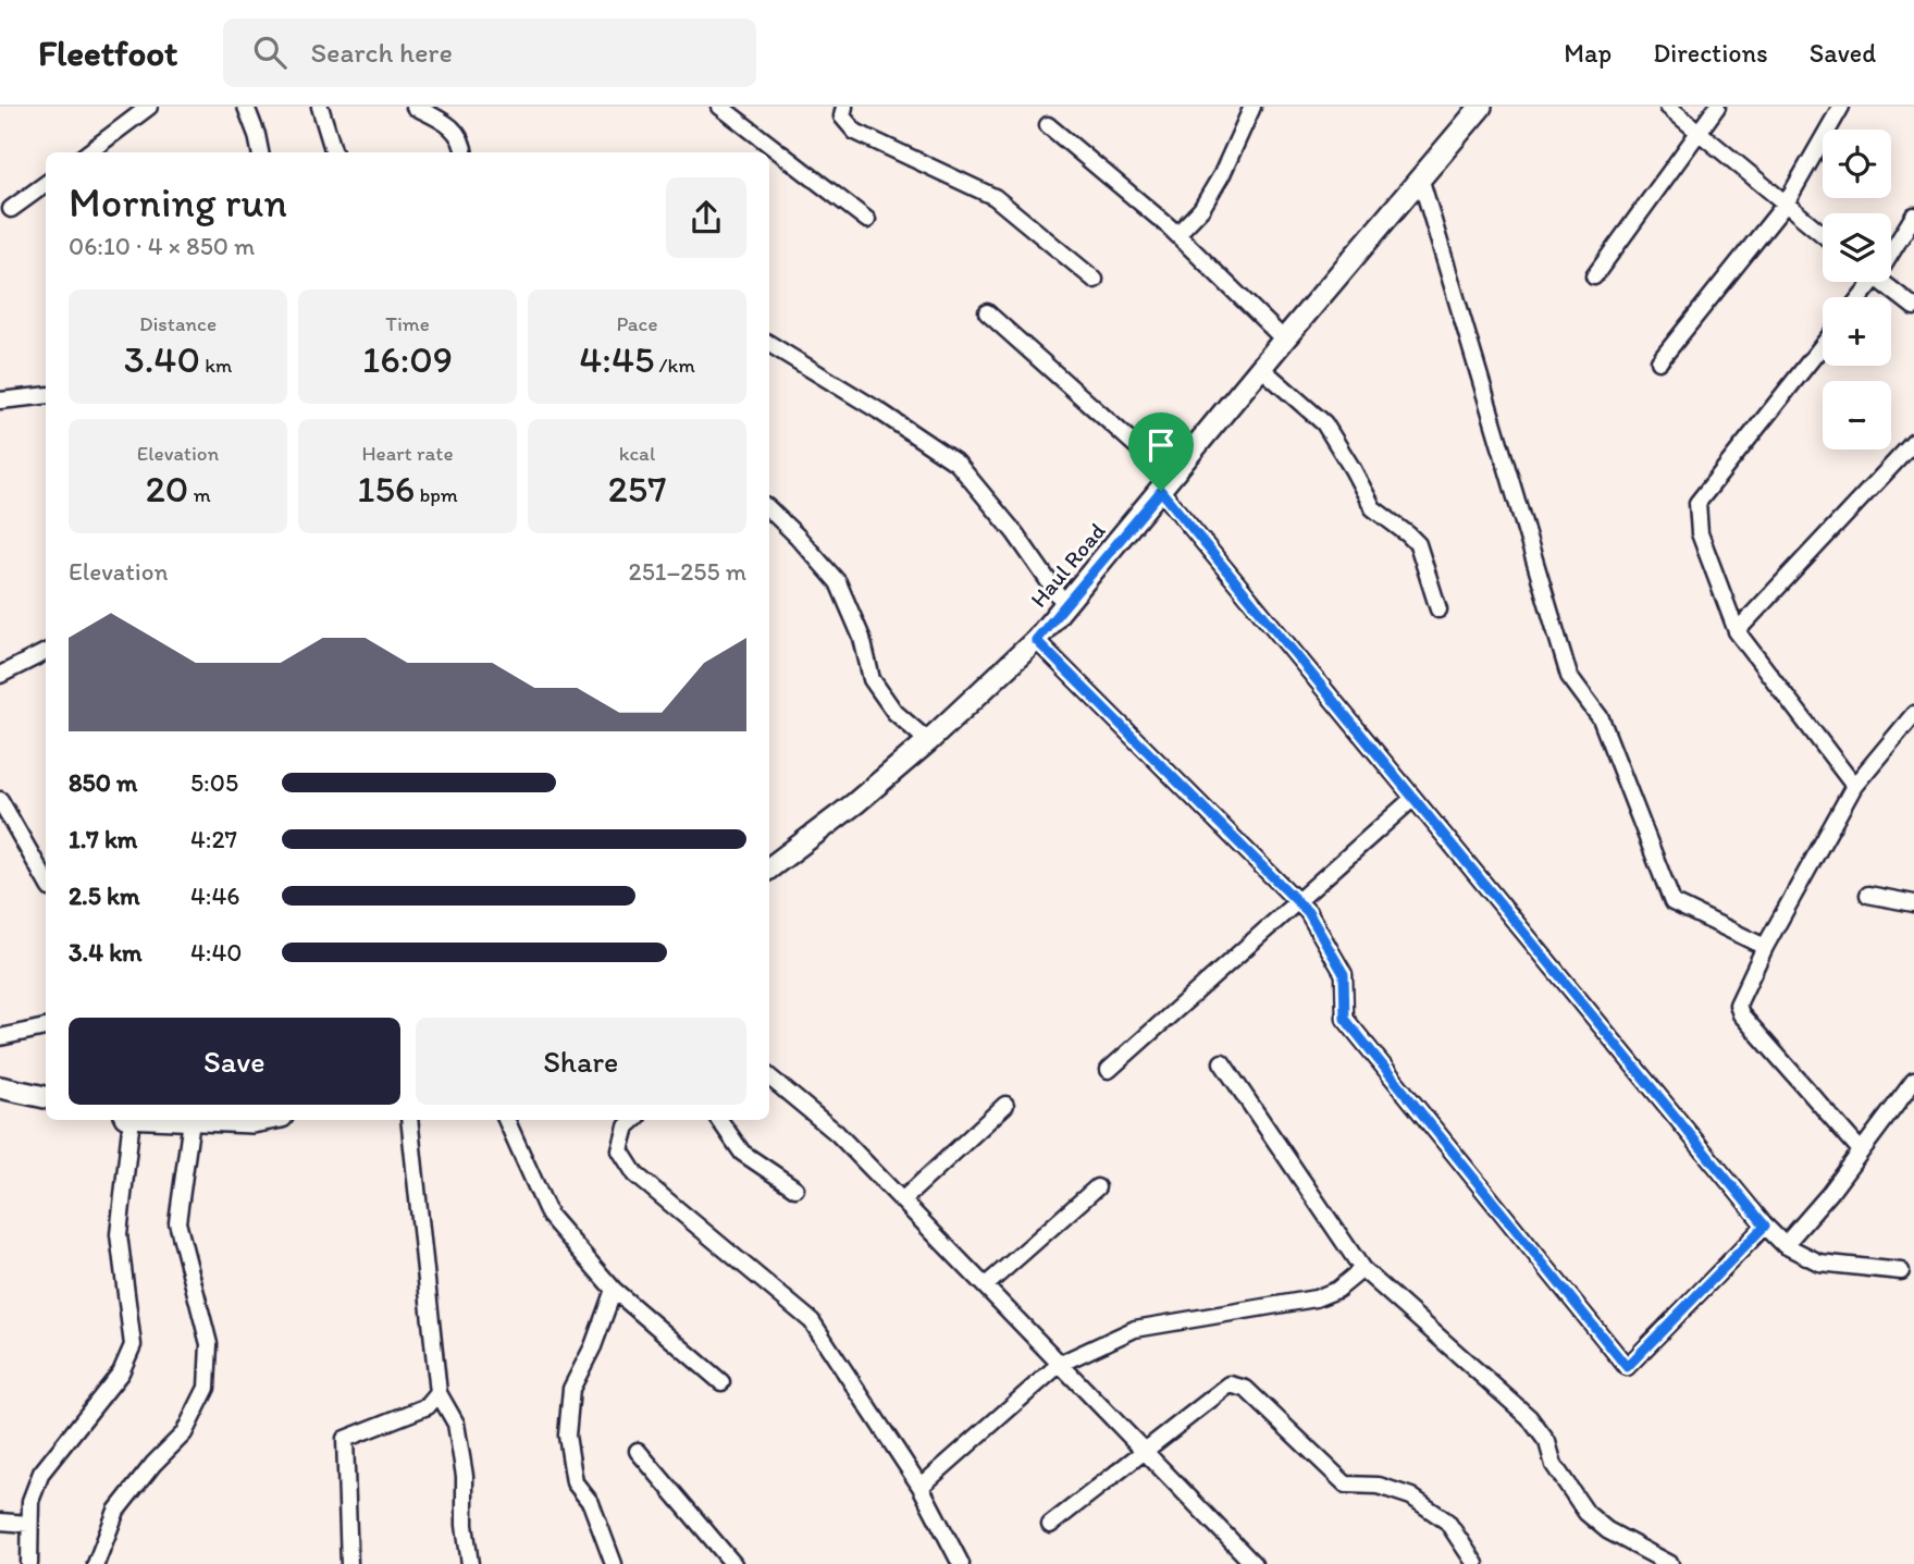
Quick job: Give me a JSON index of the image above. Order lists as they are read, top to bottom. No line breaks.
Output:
{"streets":{"main road":["Haul Road"]},"page":{"header":"Fleetfoot","search":"Search here","nav":["Map","Directions","Saved"],"map_buttons":["+","−"],"heading":["Morning run","06:10 · 4 × 850 m"],"stats":[["Distance","3.40 km"],["Time","16:09"],["Pace","4:45 /km"],["Elevation","20 m"],["Heart rate","156 bpm"],["kcal","257"]],"chart":["Elevation","251–255 m"],"list":[{"name":"850 m","note":"5:05"},{"name":"1.7 km","note":"4:27"},{"name":"2.5 km","note":"4:46"},{"name":"3.4 km","note":"4:40"}],"buttons":["Save","Share"]}}
